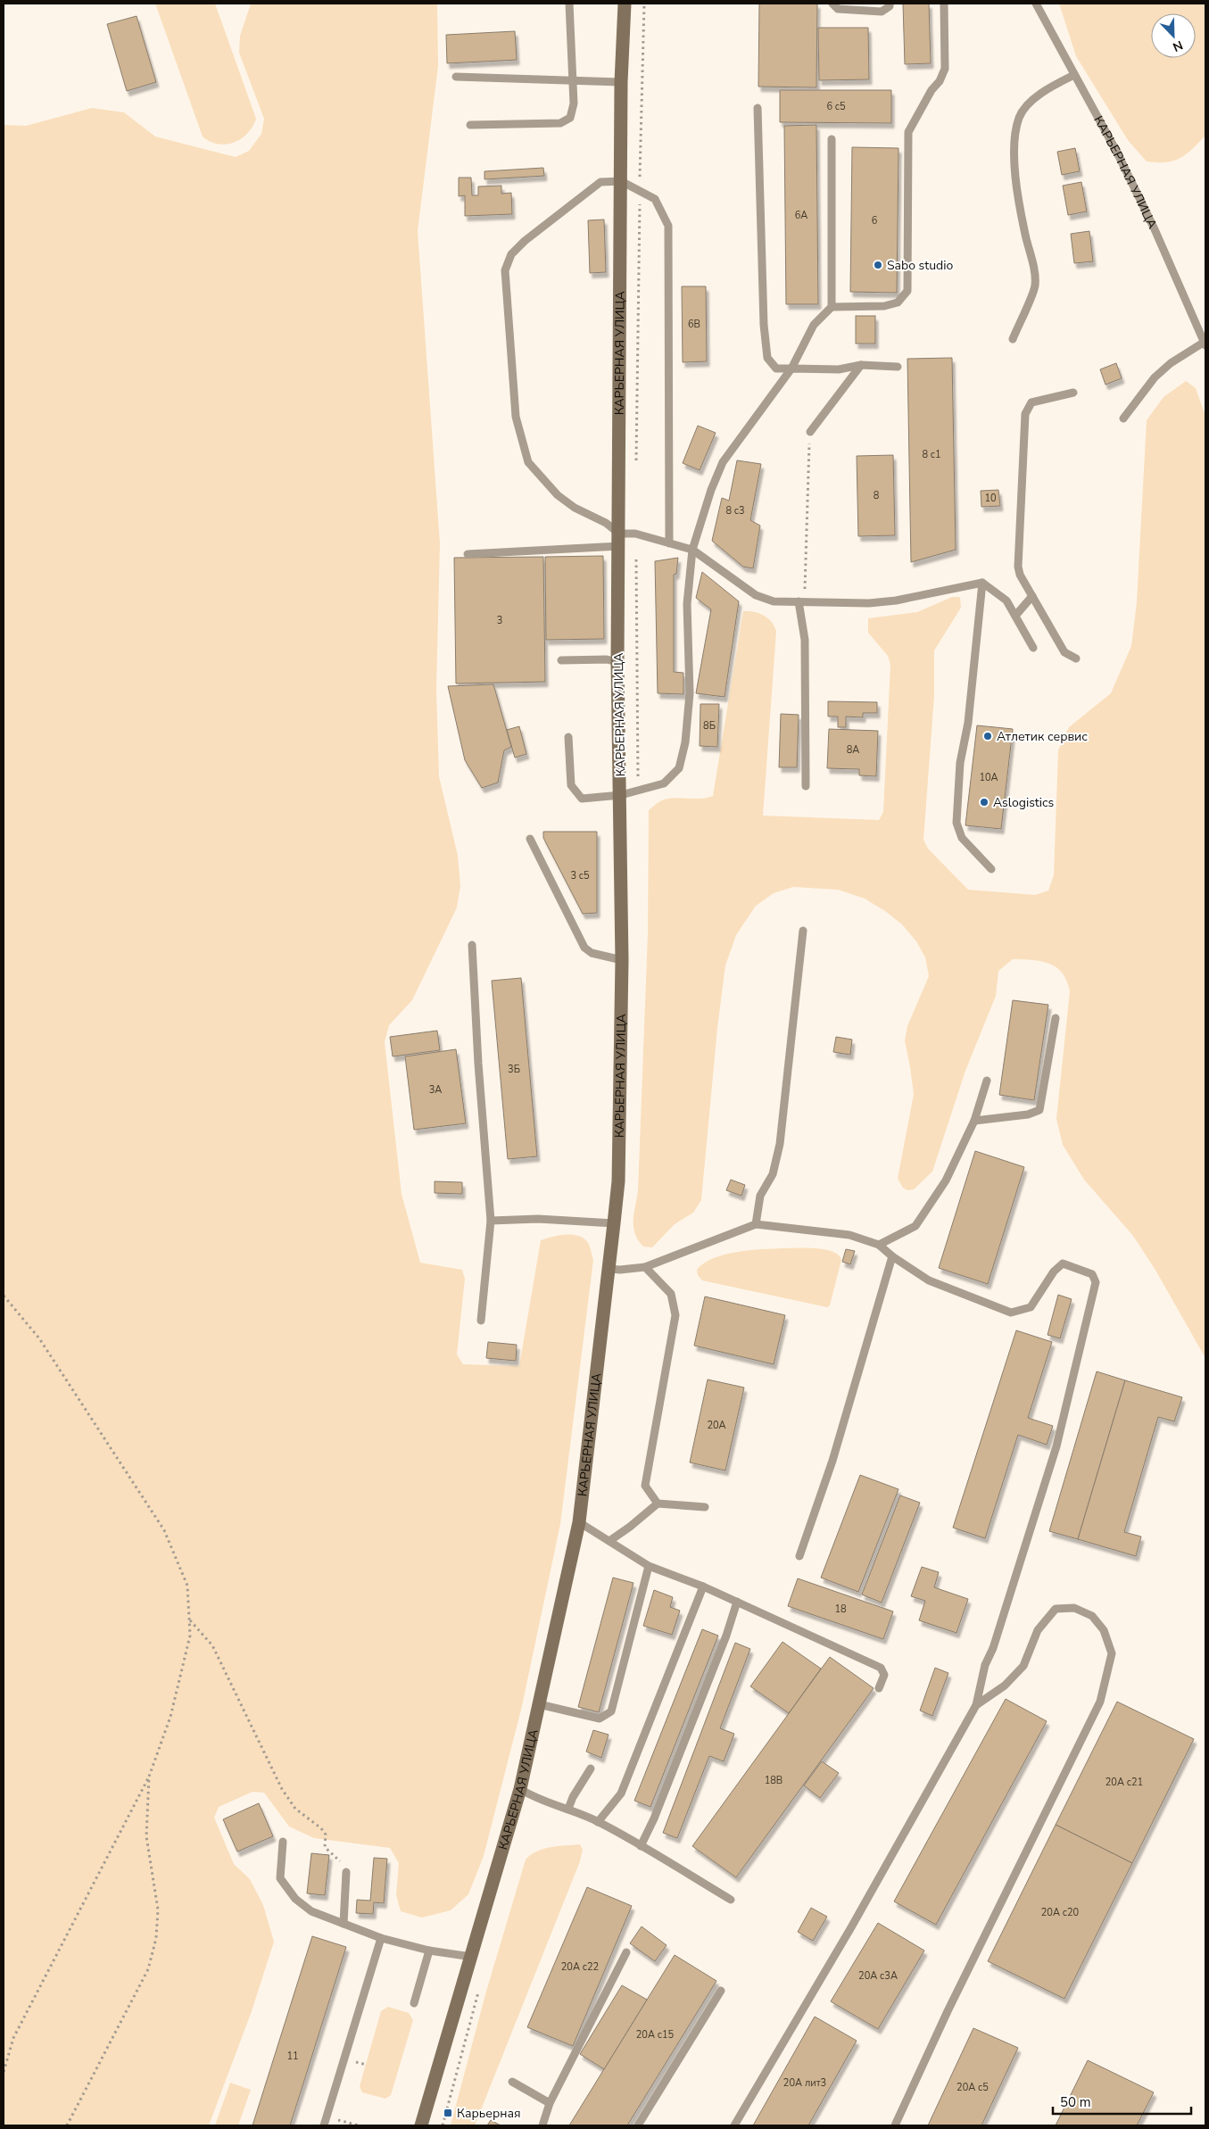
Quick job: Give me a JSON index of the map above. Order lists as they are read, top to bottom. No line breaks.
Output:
{"streets":{"street":["КАРЬЕРНАЯ УЛИЦА"]},"places":{"other":["Sabo studio","Атлетик сервис","Aslogistics"],"transit":["Карьерная"]},"house_numbers":["6 с5","6А","6","6В","8 с1","8","10","8 с3","3","8Б","8А","10А","3 с5","3Б","3А","20А","18","18В","20А с21","20А с20","20А с22","20А с3А","20А с15","11","20А лит3","20А с5"],"scale_bar":"50 m","north":"bottom right"}
